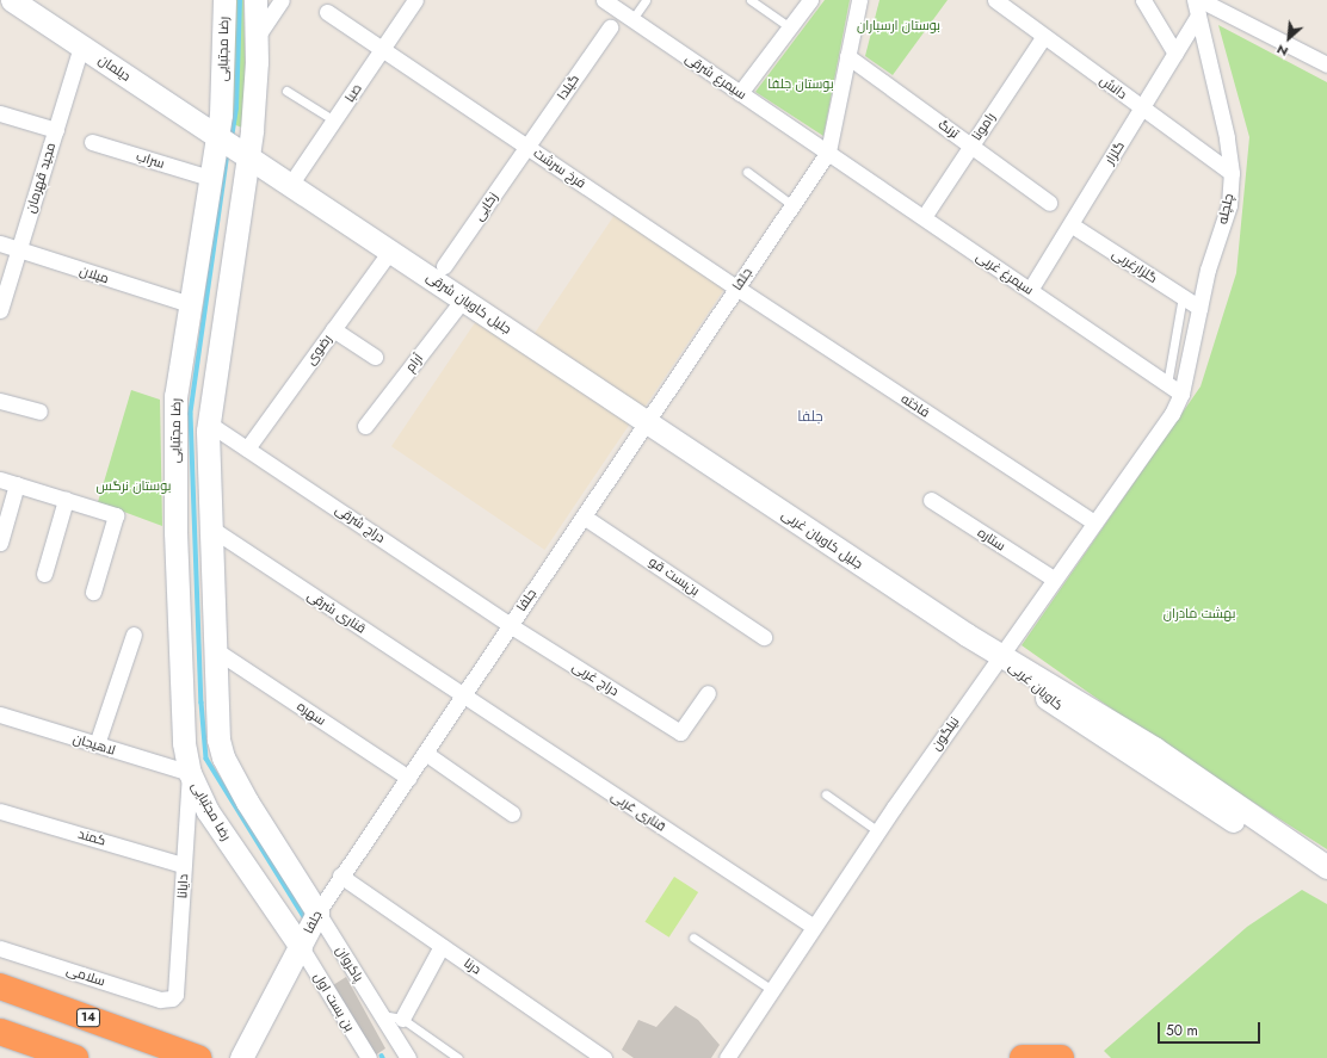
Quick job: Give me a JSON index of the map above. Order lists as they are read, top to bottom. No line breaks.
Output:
{"streets":{"highway":["14"],"main road":["رضا مجتبایی","دیلمان","جلفا","جلیل کاویان شرقی","جلیل کاویان غربی","کاویان غربی"],"street":["سیمرغ شرقی","گیلدا","دانش","صبا","رامونا","ترنگ","گلزار","سراب","فرخ سرشت","مجید قهرمان","زکایی","چلچله","گلزارغربی","سیمرغ غربی","میلان","رضوی","آرام","فاخته","دراج شرقی","ستاره","بن‌بست قو","قناری شرقی","دراج غربی","سهره","نیلگون","لاهیجان","قناری غربی","کمند","دایانا","پاکروان","درنا","سلامی","بن بست اول"]},"crossings":[["رضا مجتبایی","دیلمان"],["رضا مجتبایی","سراب"],["رضا مجتبایی","میلان"],["رضا مجتبایی","جلفا"],["رضا مجتبایی","لاهیجان"],["رضا مجتبایی","دایانا"],["رضا مجتبایی","بن بست اول"],["دیلمان","مجید قهرمان"],["دیلمان","جلیل کاویان شرقی"],["سیمرغ شرقی","سیمرغ غربی"],["سیمرغ شرقی","جلفا"],["گیلدا","فرخ سرشت"],["گیلدا","زکایی"],["دانش","رامونا"],["دانش","گلزار"],["دانش","چلچله"],["صبا","فرخ سرشت"],["صبا","جلیل کاویان شرقی"],["رامونا","ترنگ"],["رامونا","سیمرغ غربی"],["گلزار","چلچله"],["گلزار","گلزارغربی"],["گلزار","سیمرغ غربی"],["فرخ سرشت","زکایی"],["فرخ سرشت","جلفا"],["فرخ سرشت","فاخته"],["مجید قهرمان","میلان"],["چلچله","گلزارغربی"],["چلچله","سیمرغ غربی"],["چلچله","نیلگون"],["سیمرغ غربی","جلفا"],["جلفا","جلیل کاویان شرقی"],["جلفا","فاخته"],["جلفا","دراج شرقی"],["جلفا","جلیل کاویان غربی"],["جلفا","بن‌بست قو"],["جلفا","قناری شرقی"],["جلفا","دراج غربی"],["جلفا","سهره"],["جلفا","قناری غربی"],["جلفا","پاکروان"],["جلفا","درنا"],["جلفا","بن بست اول"],["جلیل کاویان شرقی","رضوی"],["جلیل کاویان شرقی","آرام"],["جلیل کاویان شرقی","جلیل کاویان غربی"],["رضوی","دراج شرقی"],["فاخته","نیلگون"],["دراج شرقی","دراج غربی"],["جلیل کاویان غربی","کاویان غربی"],["جلیل کاویان غربی","نیلگون"],["ستاره","نیلگون"],["قناری شرقی","قناری غربی"],["کاویان غربی","نیلگون"],["نیلگون","قناری غربی"],["لاهیجان","دایانا"],["کمند","دایانا"],["دایانا","سلامی"]],"districts":["جلفا"],"parks":["بوستان ارسباران","بوستان جلفا","بوستان نرگس","بهشت مادران"],"scale_bar":"50 m","north":"bottom left"}
